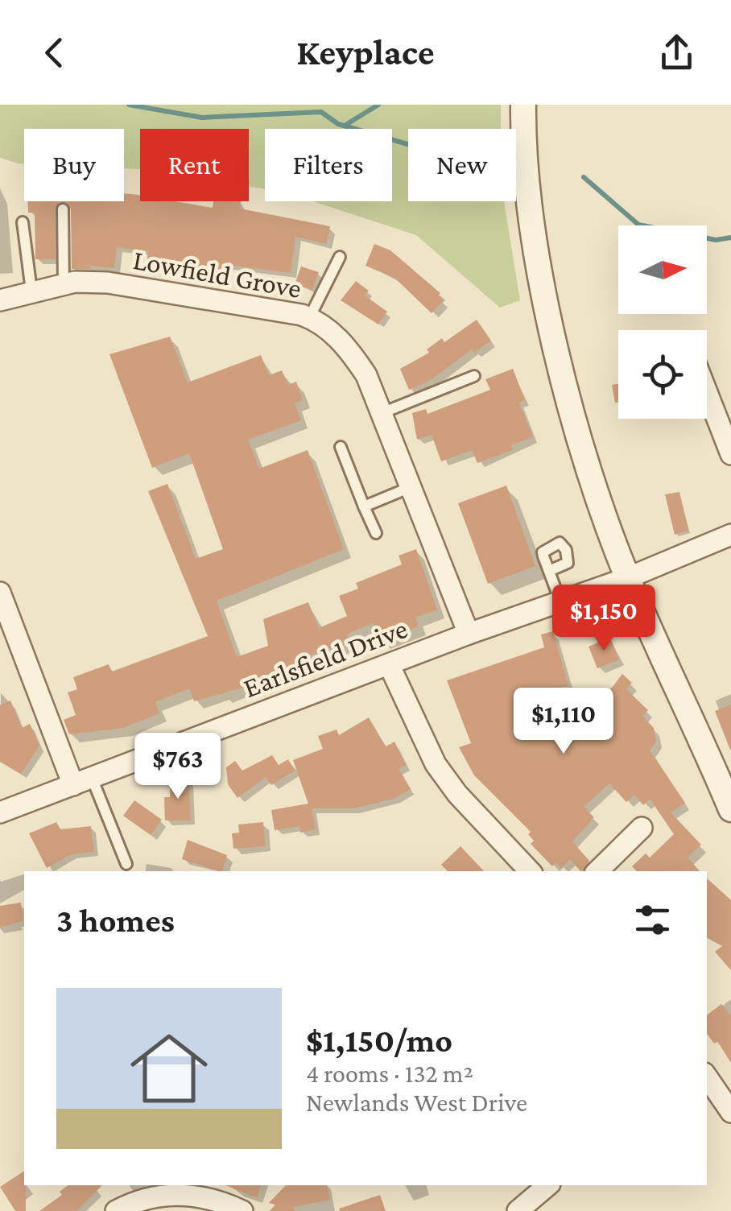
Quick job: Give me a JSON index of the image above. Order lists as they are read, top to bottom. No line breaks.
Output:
{"streets":{"street":["Lowfield Grove","Earlsfield Drive"]},"crossings":[["Lowfield Grove","Earlsfield Drive"]],"north":"right","page":{"header":"Keyplace","chip":["Buy","Rent","Filters","New"],"price":["$1,150","$1,110","$763"],"heading":"3 homes","list":[{"name":"$1,150/mo","note":"4 rooms · 132 m² · Newlands West Drive"}]}}
